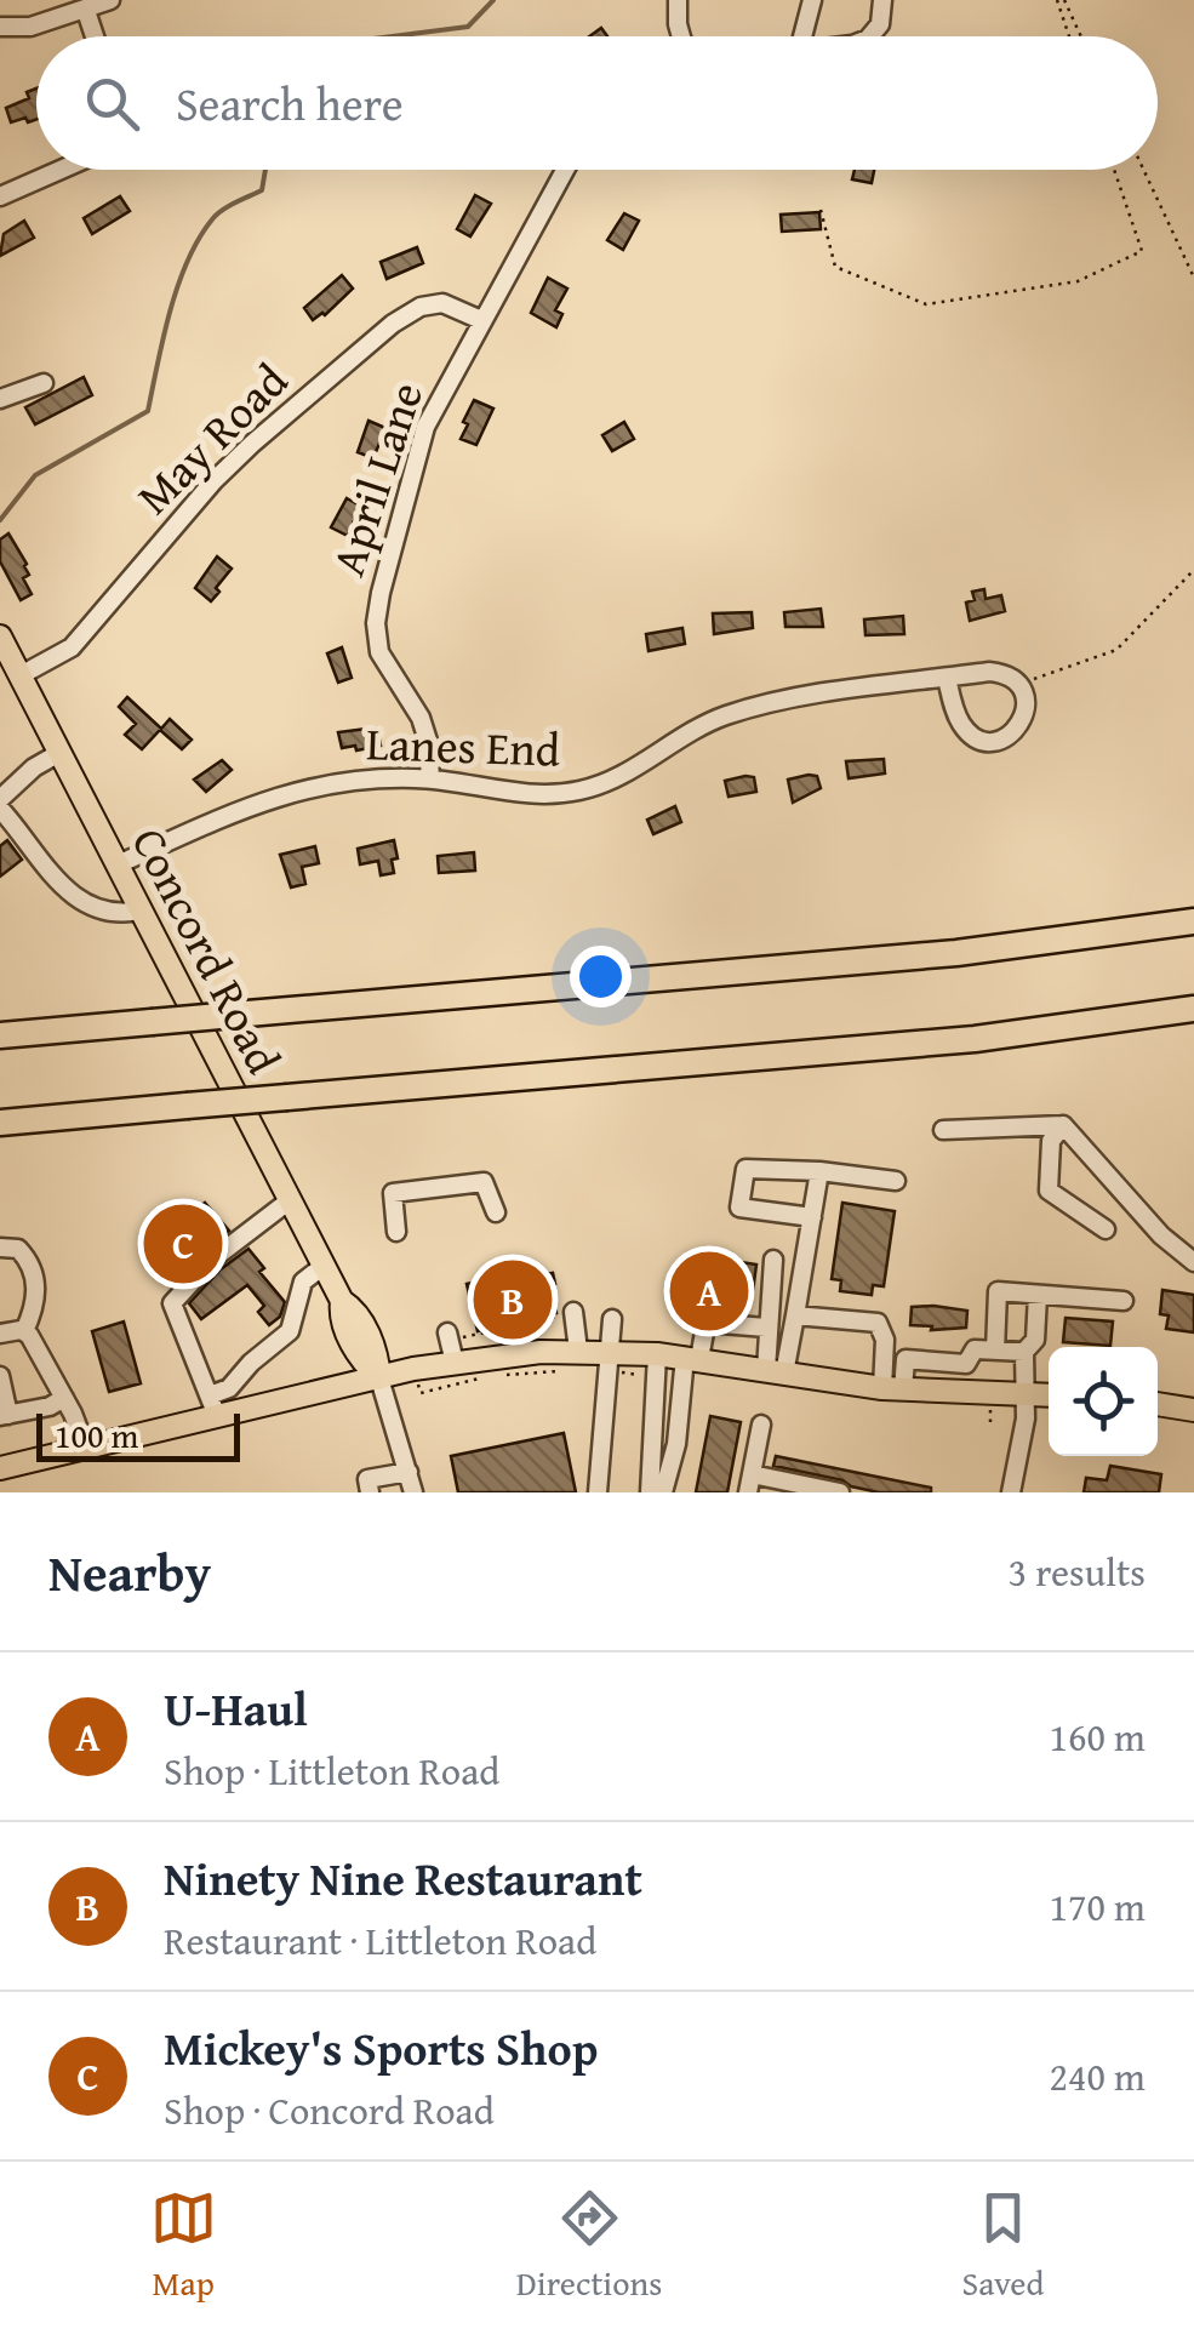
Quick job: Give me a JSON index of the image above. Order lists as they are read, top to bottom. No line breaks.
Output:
{"streets":{"main road":["Concord Road"],"street":["May Road","April Lane","Lanes End"]},"crossings":[["May Road","April Lane"],["May Road","Concord Road"],["April Lane","Lanes End"],["Lanes End","Concord Road"]],"scale_bar":"100 m","page":{"search":"Search here","pins":["C","A","B"],"scale":"100 m","heading":["Nearby","3 results"],"list":[{"mark":"A","name":"U-Haul","note":"Shop · Littleton Road","value":"160 m"},{"mark":"B","name":"Ninety Nine Restaurant","note":"Restaurant · Littleton Road","value":"170 m"},{"mark":"C","name":"Mickey's Sports Shop","note":"Shop · Concord Road","value":"240 m"}],"nav":["Map","Directions","Saved"]}}
